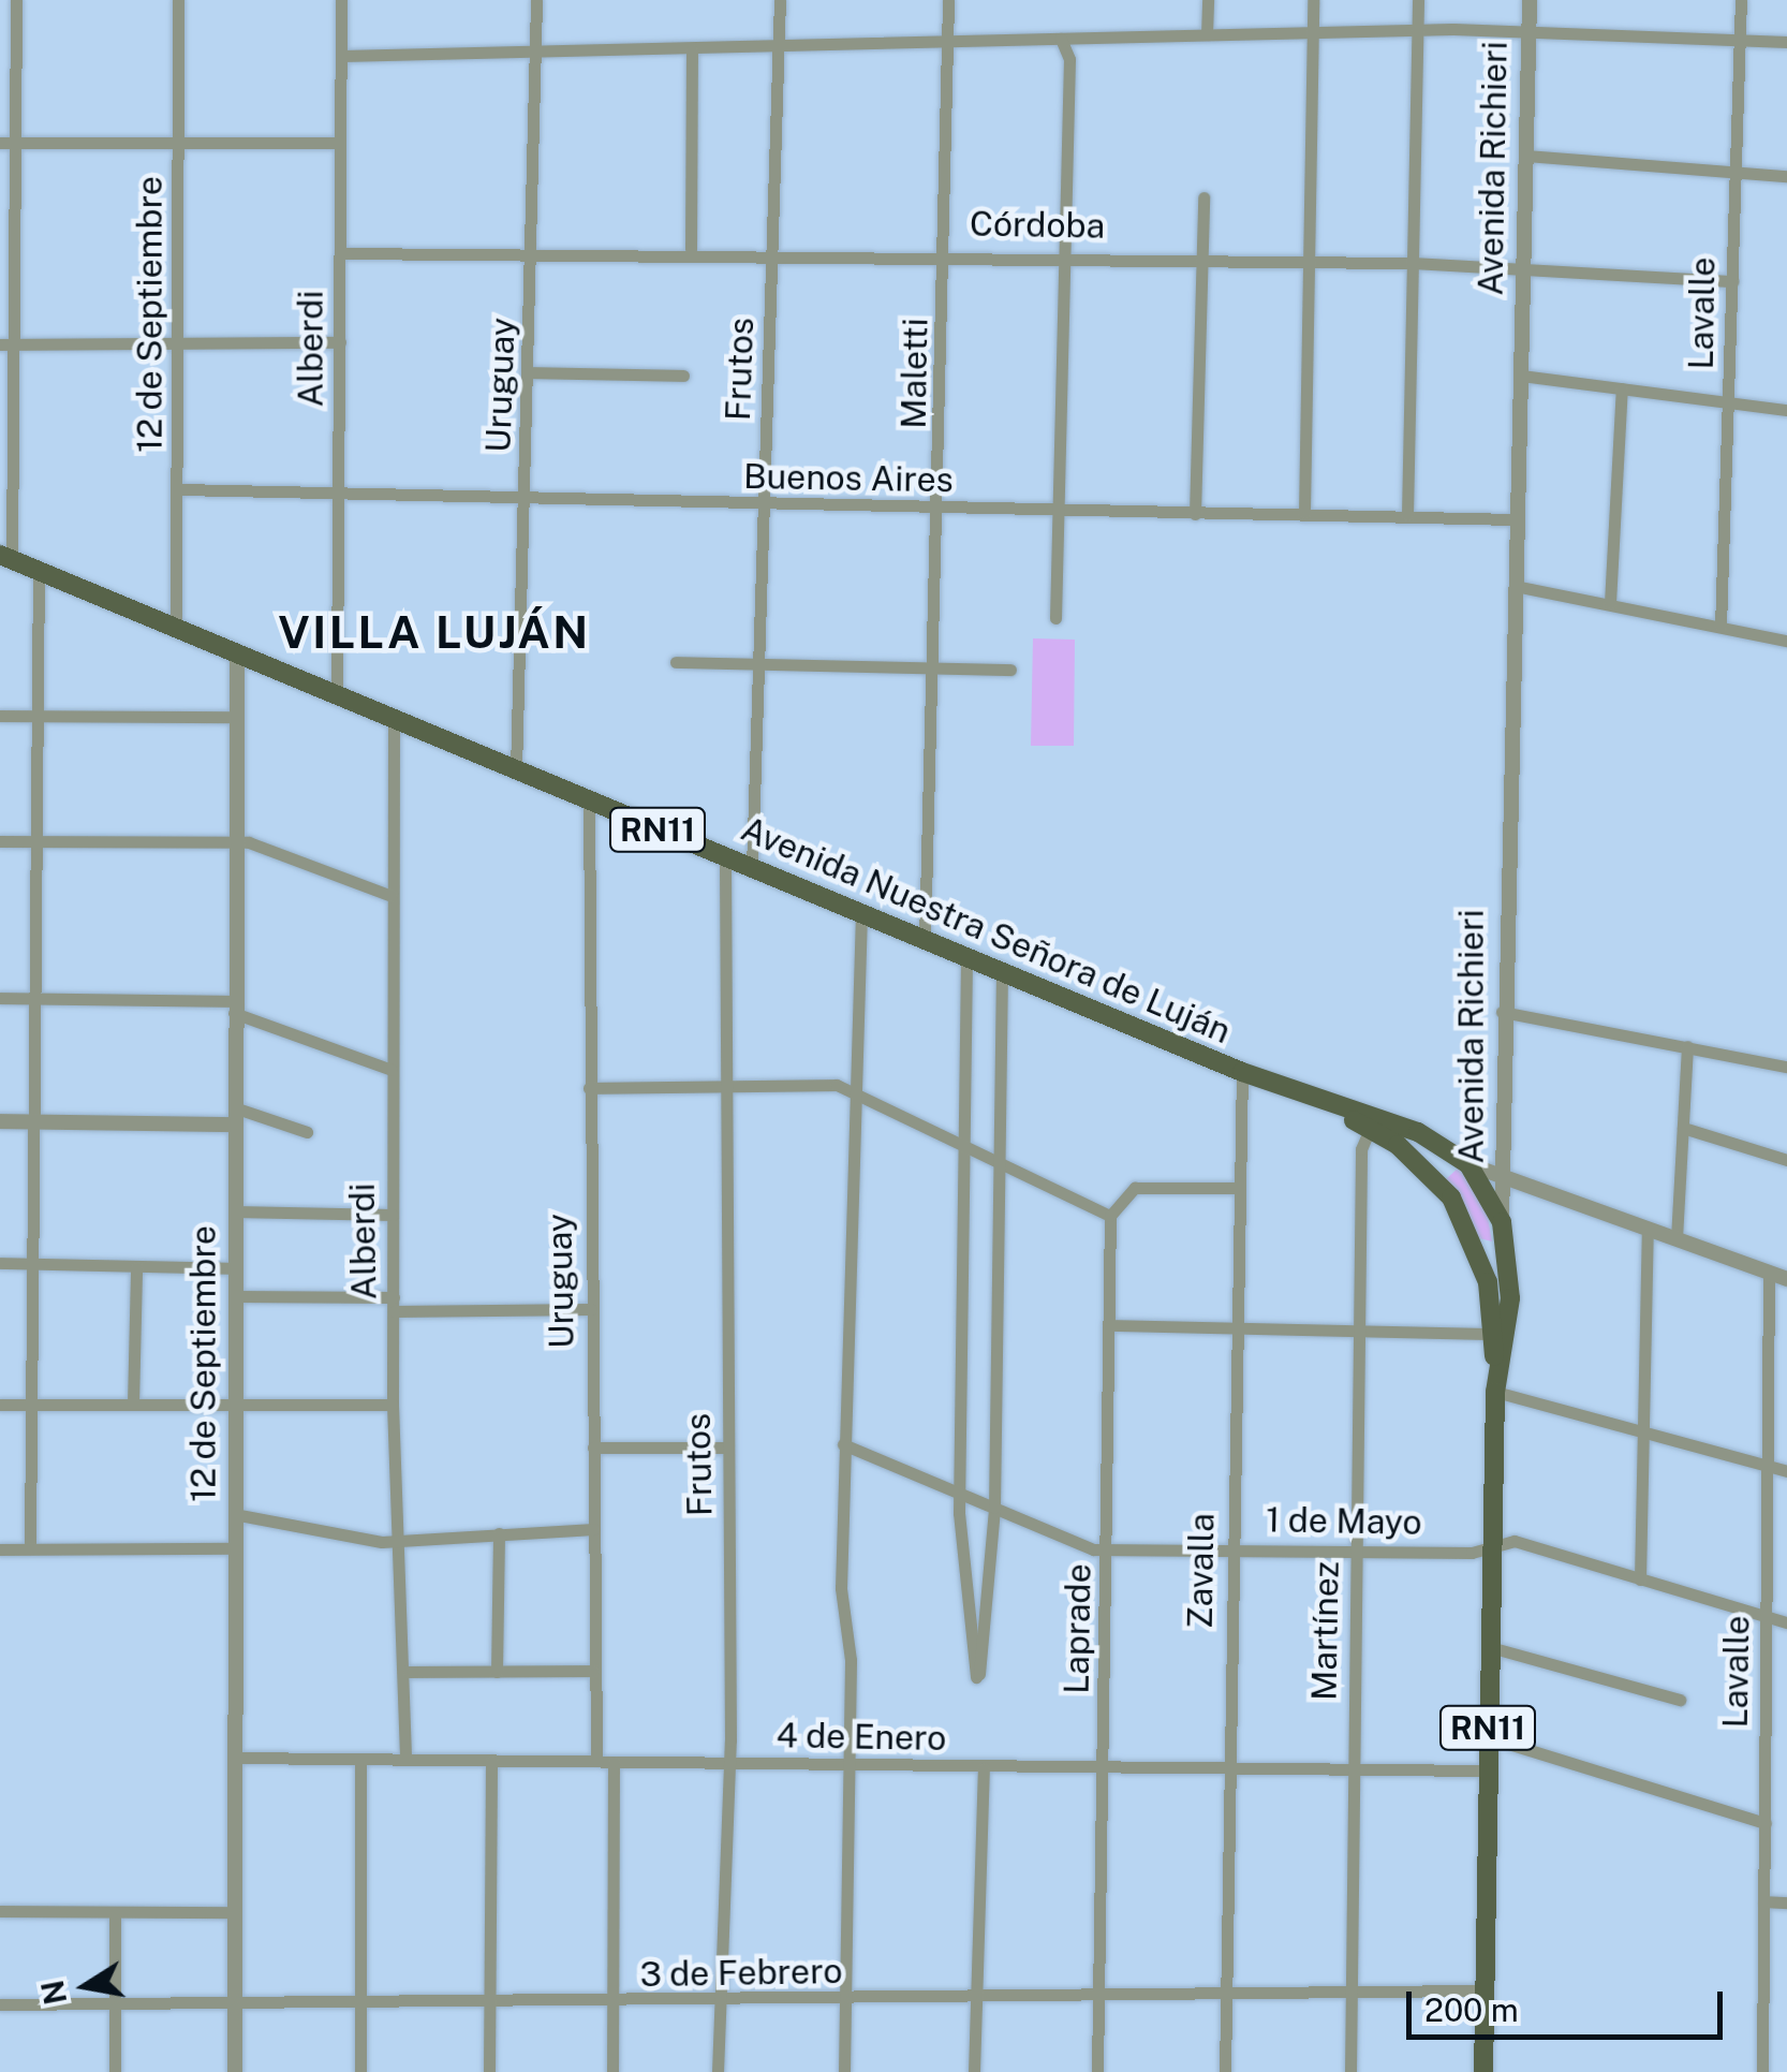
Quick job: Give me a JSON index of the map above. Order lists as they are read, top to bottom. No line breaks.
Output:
{"streets":{"main road":["Avenida Richieri","RN11","Avenida Nuestra Señora de Luján"],"street":["Córdoba","Lavalle","12 de Septiembre","Alberdi","Frutos","Maletti","Uruguay","Buenos Aires","1 de Mayo","Zavalla","Laprade","Martínez","4 de Enero","3 de Febrero"]},"crossings":[["Avenida Richieri","Córdoba"],["Avenida Richieri","Buenos Aires"],["Avenida Richieri","RN11"],["Avenida Richieri","Avenida Nuestra Señora de Luján"],["Avenida Richieri","1 de Mayo"],["Avenida Richieri","4 de Enero"],["Avenida Richieri","3 de Febrero"],["Córdoba","Lavalle"],["Córdoba","Alberdi"],["Córdoba","Frutos"],["Córdoba","Maletti"],["Córdoba","Uruguay"],["Lavalle","1 de Mayo"],["12 de Septiembre","Buenos Aires"],["12 de Septiembre","Avenida Nuestra Señora de Luján"],["12 de Septiembre","4 de Enero"],["12 de Septiembre","3 de Febrero"],["Alberdi","Buenos Aires"],["Alberdi","Avenida Nuestra Señora de Luján"],["Alberdi","4 de Enero"],["Frutos","Buenos Aires"],["Frutos","Avenida Nuestra Señora de Luján"],["Frutos","4 de Enero"],["Frutos","3 de Febrero"],["Maletti","Buenos Aires"],["Maletti","Avenida Nuestra Señora de Luján"],["Uruguay","Buenos Aires"],["Uruguay","Avenida Nuestra Señora de Luján"],["Uruguay","4 de Enero"],["RN11","Avenida Nuestra Señora de Luján"],["RN11","Martínez"],["Avenida Nuestra Señora de Luján","Zavalla"],["1 de Mayo","Zavalla"],["1 de Mayo","Laprade"],["1 de Mayo","Martínez"],["Zavalla","4 de Enero"],["Zavalla","3 de Febrero"],["Laprade","4 de Enero"],["Laprade","3 de Febrero"],["Martínez","4 de Enero"],["Martínez","3 de Febrero"]],"districts":["VILLA LUJÁN"],"scale_bar":"200 m","north":"left"}
